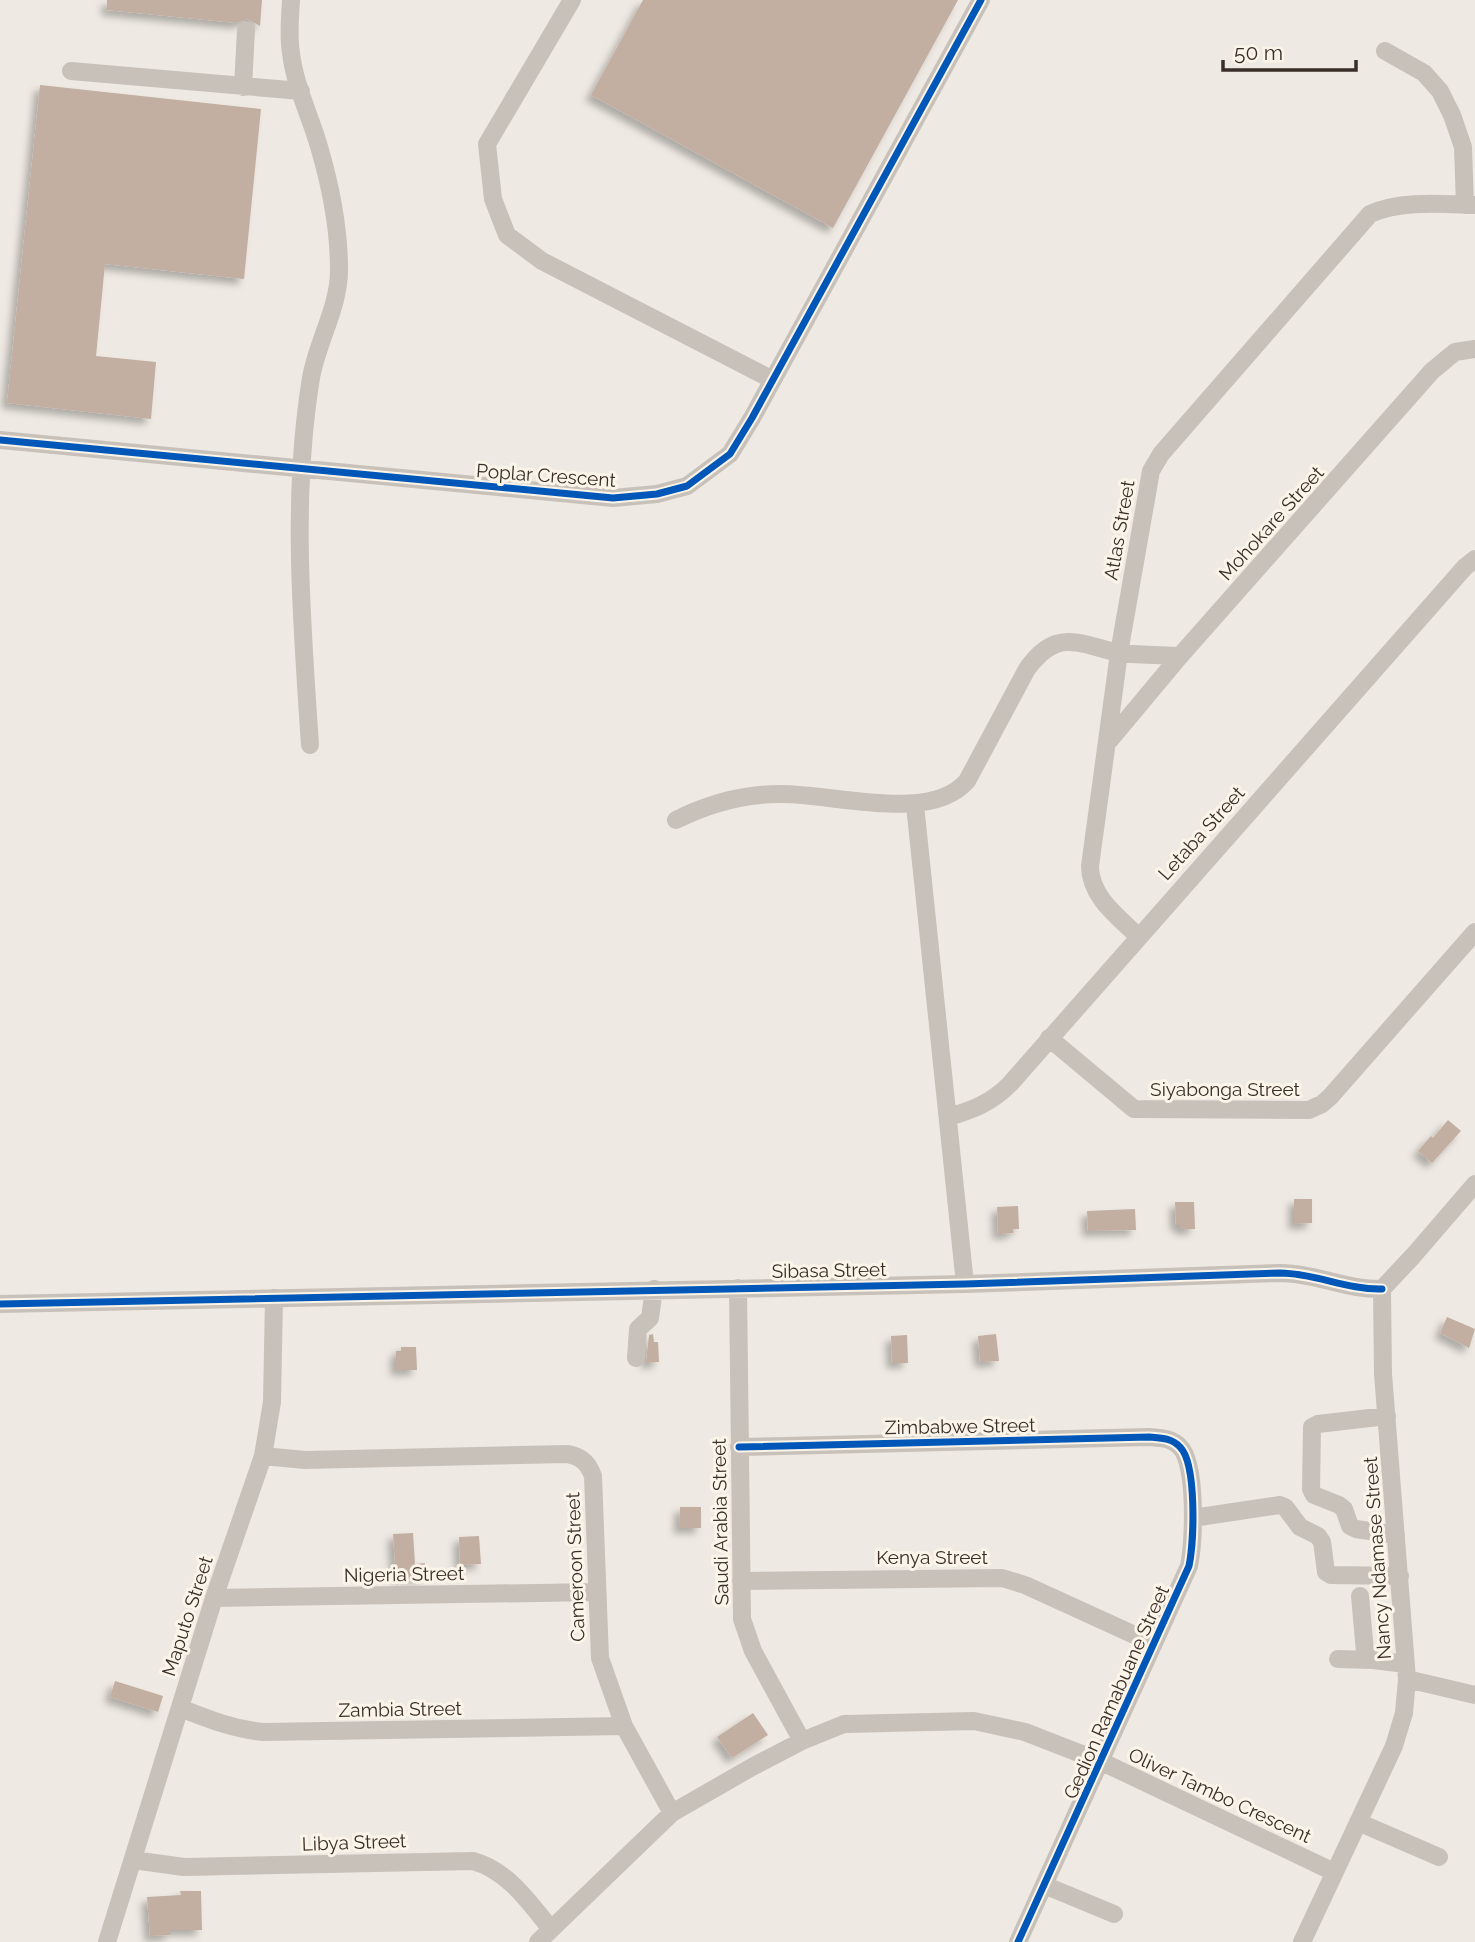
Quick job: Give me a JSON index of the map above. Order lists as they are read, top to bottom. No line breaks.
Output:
{"streets":{"street":["Poplar Crescent","Mohokare Street","Atlas Street","Letaba Street","Siyabonga Street","Sibasa Street","Zimbabwe Street","Saudi Arabia Street","Kenya Street","Nancy Ndamase Street","Cameroon Street","Nigeria Street","Maputo Street","Gedion Ramabuane Street","Zambia Street","Oliver Tambo Crescent","Libya Street"]},"crossings":[["Mohokare Street","Atlas Street"],["Atlas Street","Letaba Street"],["Letaba Street","Siyabonga Street"],["Sibasa Street","Saudi Arabia Street"],["Sibasa Street","Nancy Ndamase Street"],["Sibasa Street","Maputo Street"],["Zimbabwe Street","Saudi Arabia Street"],["Zimbabwe Street","Gedion Ramabuane Street"],["Saudi Arabia Street","Kenya Street"],["Saudi Arabia Street","Oliver Tambo Crescent"],["Kenya Street","Gedion Ramabuane Street"],["Nancy Ndamase Street","Oliver Tambo Crescent"],["Cameroon Street","Nigeria Street"],["Cameroon Street","Maputo Street"],["Cameroon Street","Zambia Street"],["Cameroon Street","Oliver Tambo Crescent"],["Nigeria Street","Maputo Street"],["Maputo Street","Zambia Street"],["Maputo Street","Libya Street"],["Gedion Ramabuane Street","Oliver Tambo Crescent"],["Oliver Tambo Crescent","Libya Street"]],"scale_bar":"50 m"}
